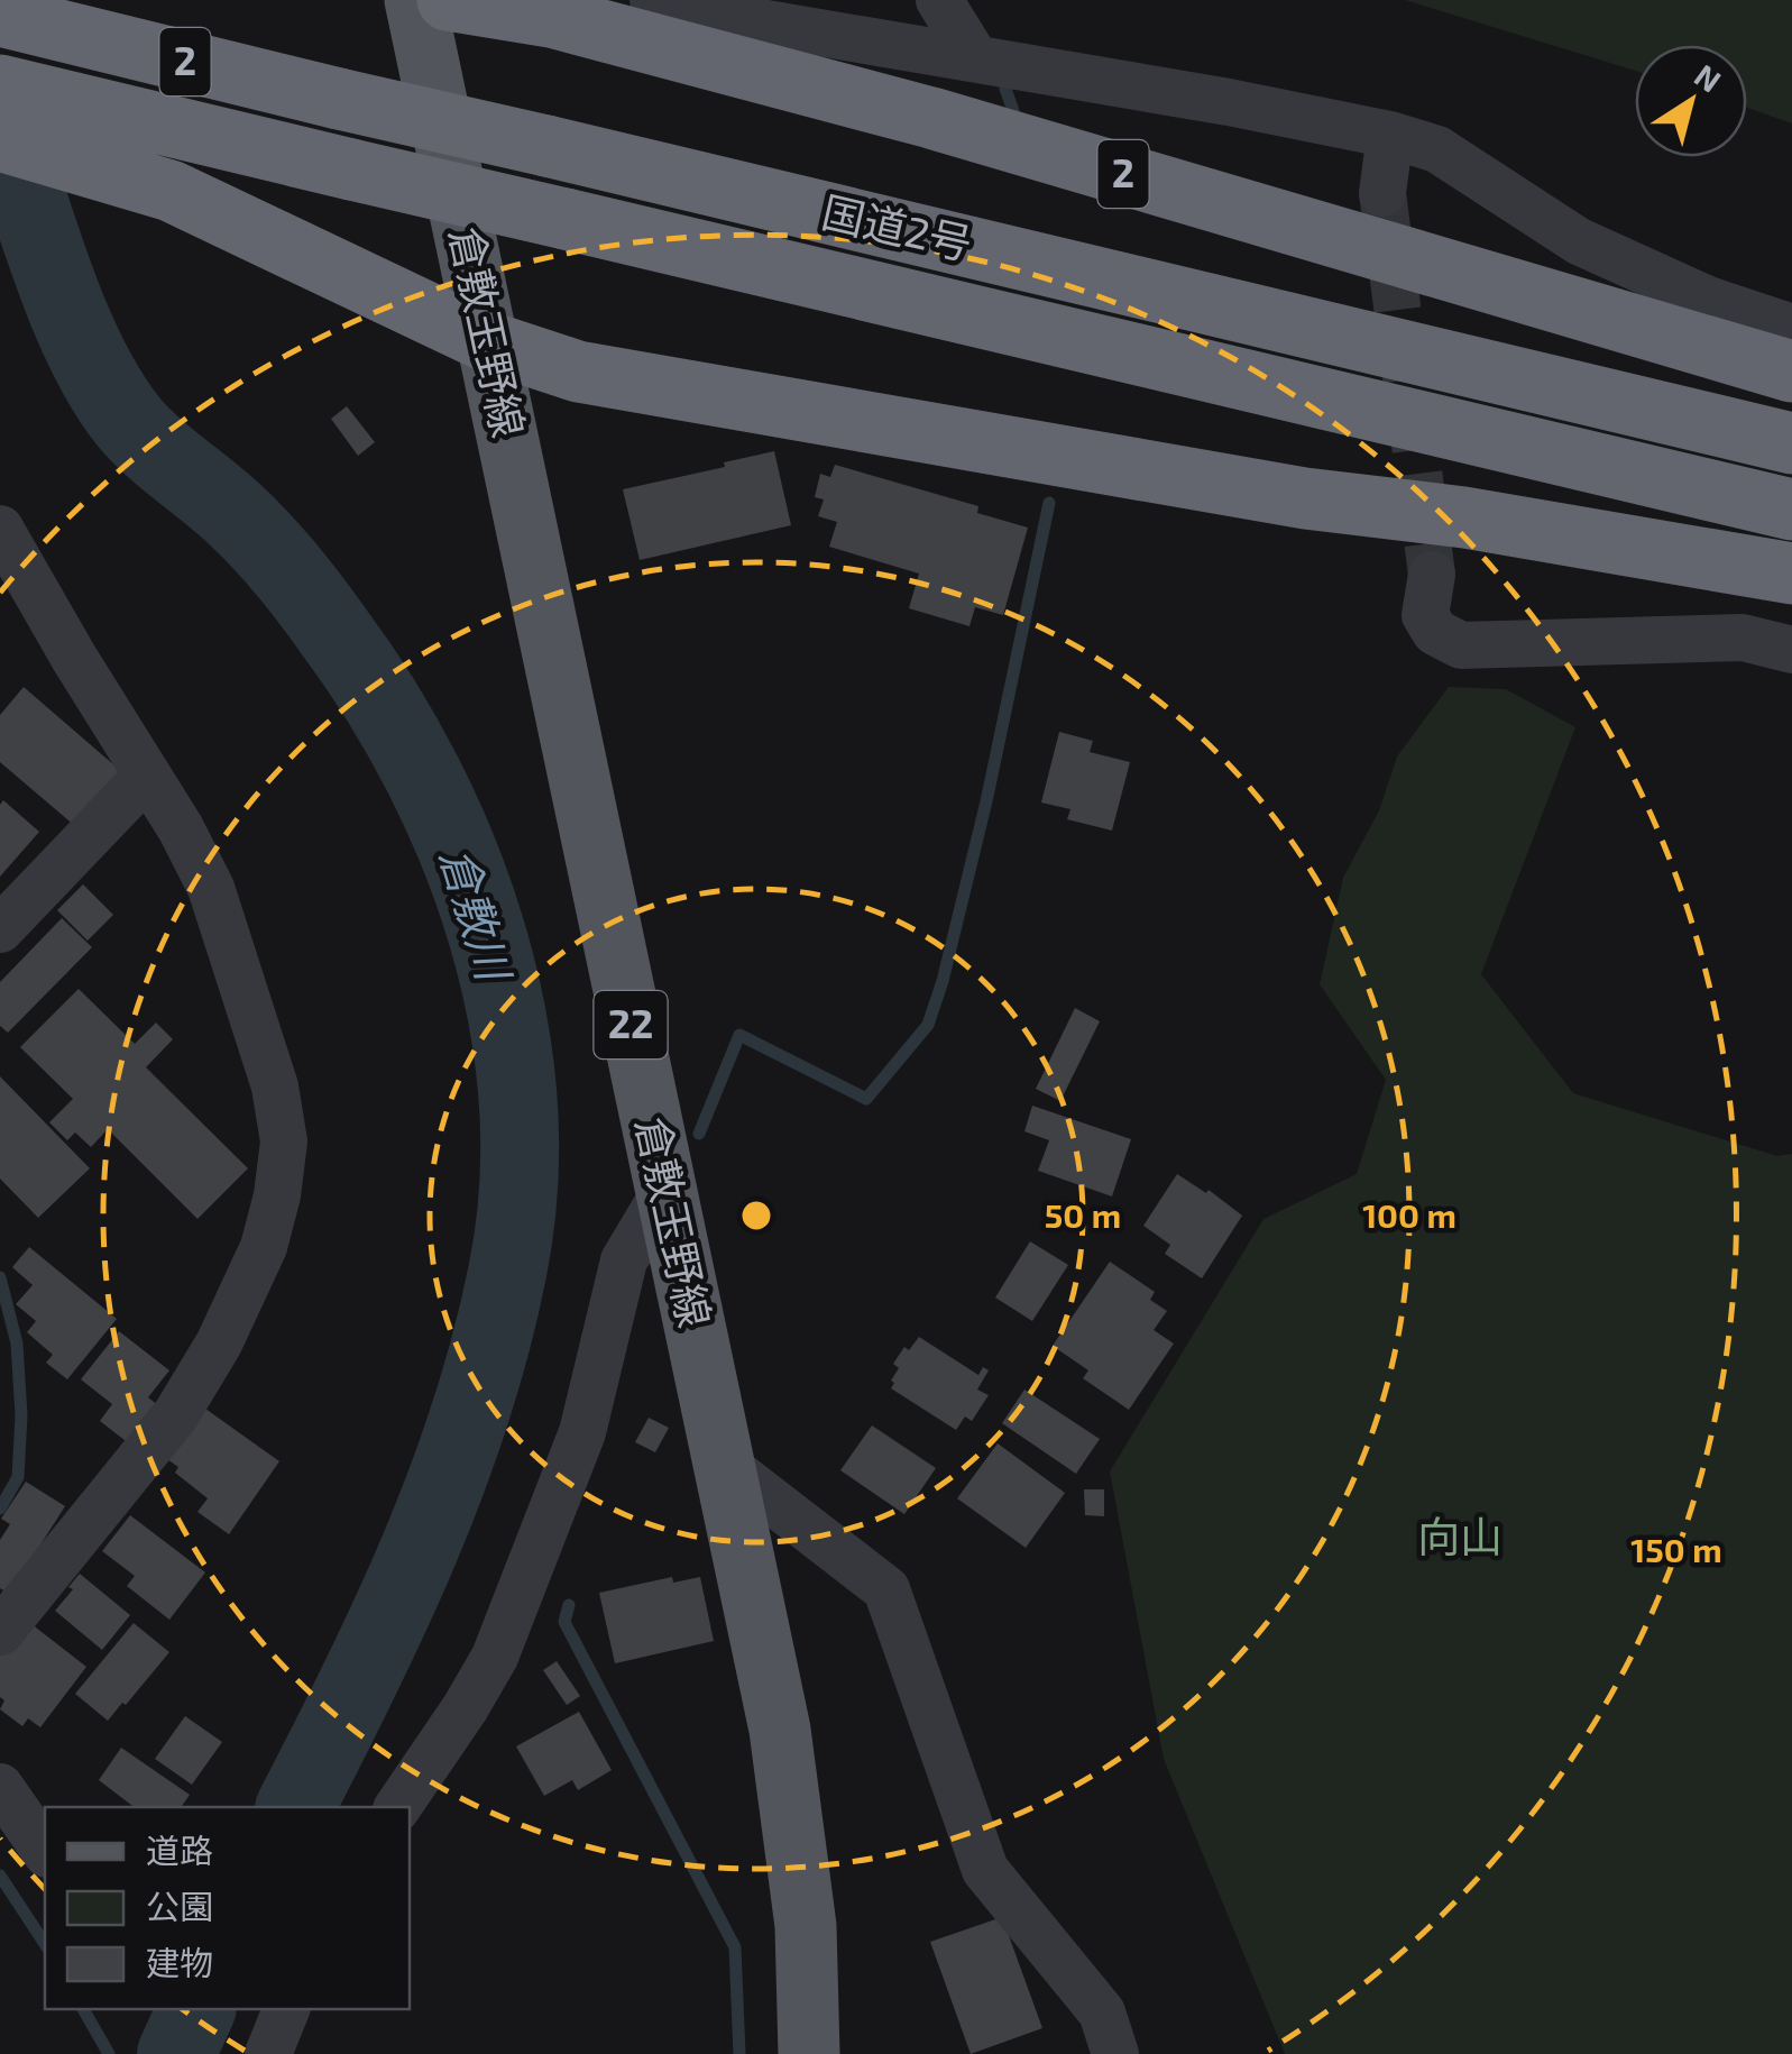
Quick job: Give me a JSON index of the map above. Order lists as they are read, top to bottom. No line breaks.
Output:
{"streets":{"highway":["2","国道2号"],"main road":["倉敷玉野線","22"]},"water":["倉敷川"],"parks":["向山"],"legend":["道路","公園","建物"],"north":"top right","rings":["50 m","100 m","150 m"]}
